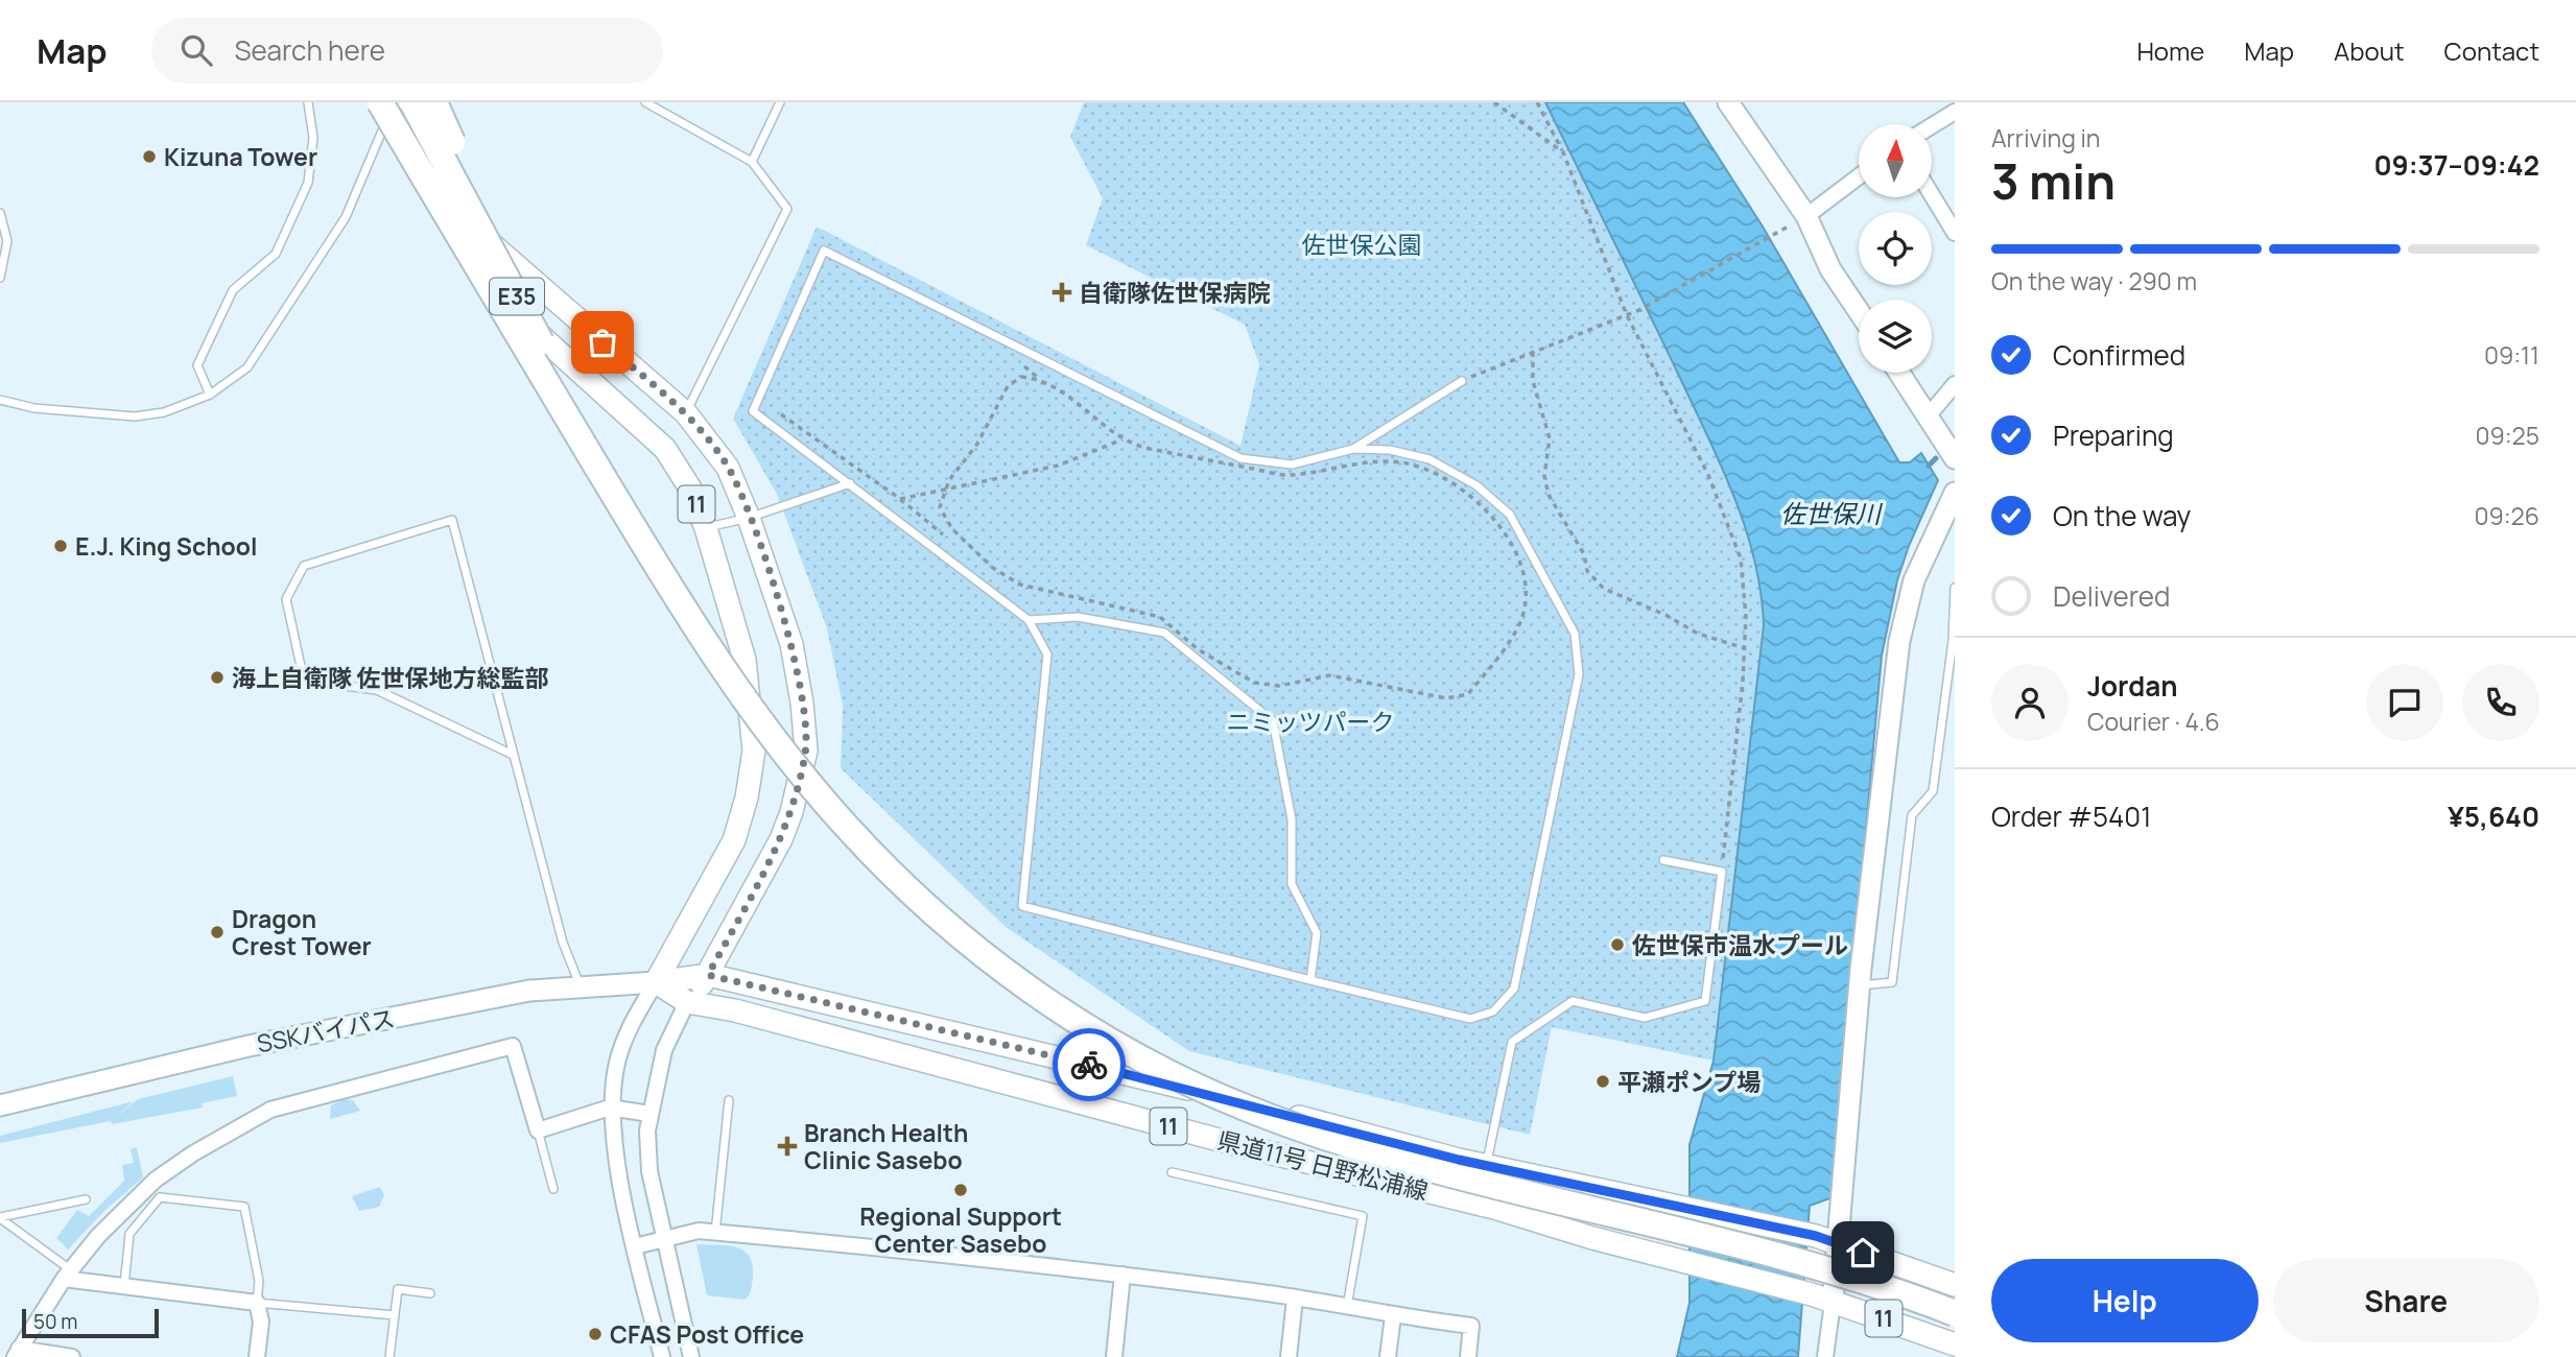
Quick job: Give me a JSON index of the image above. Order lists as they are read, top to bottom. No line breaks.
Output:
{"streets":{"highway":["E35"],"main road":["11","県道11号 日野松浦線"],"street":["SSKバイパス"]},"crossings":[["11","SSKバイパス"],["11","県道11号 日野松浦線"],["SSKバイパス","県道11号 日野松浦線"]],"water":["佐世保川"],"parks":["佐世保公園","ニミッツパーク"],"places":{"other":["Kizuna Tower","E.J. King School","海上自衛隊 佐世保地方総監部","Dragon Crest Tower","佐世保市温水プール","平瀬ポンプ場","Regional Support Center Sasebo","CFAS Post Office"],"health":["自衛隊佐世保病院","Branch Health Clinic Sasebo"]},"scale_bar":"50 m","north":"top","page":{"header":"Map","search":"Search here","nav":["Home","Map","About","Contact"],"heading":["3 min","Arriving in","09:37–09:42"],"panel":["Jordan","Courier · 4.6","Order #5401","¥5,640"],"bar":"On the way · 290 m","list":[["Confirmed","09:11"],["Preparing","09:25"],["On the way","09:26"],"Delivered"],"buttons":["Help","Share"],"scale":"50 m"}}
